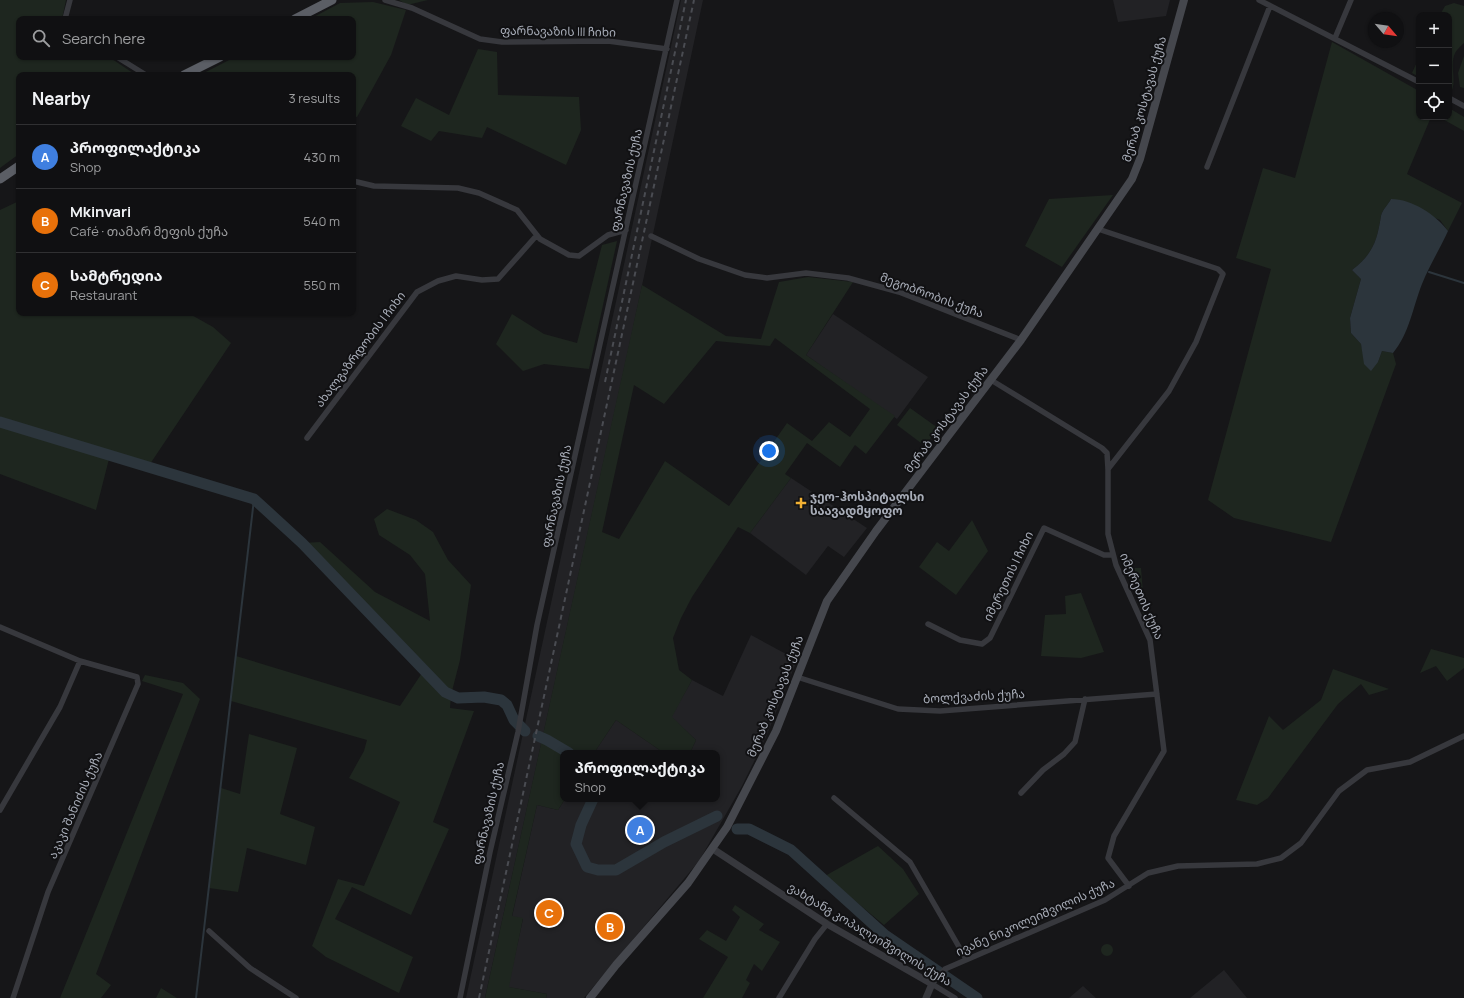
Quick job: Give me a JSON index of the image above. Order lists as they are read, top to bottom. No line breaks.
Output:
{"streets":{"main road":["მერაბ კოსტავას ქუჩა"],"street":["ფარნავაზის III ჩიხი","ფარნავაზის ქუჩა","მეგობრობის ქუჩა","ახალგაზრდობის I ჩიხი","იმერეთის I ჩიხი","იმერეთის ქუჩა","ბოლქვაძის ქუჩა","აკაკი შანიძის ქუჩა","ივანე ნიკოლეიშვილის ქუჩა","ვახტანგ კოპალეიშვილის ქუჩა"]},"crossings":[["ფარნავაზის III ჩიხი","ფარნავაზის ქუჩა"],["მერაბ კოსტავას ქუჩა","მეგობრობის ქუჩა"],["მერაბ კოსტავას ქუჩა","იმერეთის ქუჩა"],["მერაბ კოსტავას ქუჩა","ბოლქვაძის ქუჩა"],["მერაბ კოსტავას ქუჩა","ვახტანგ კოპალეიშვილის ქუჩა"],["იმერეთის I ჩიხი","იმერეთის ქუჩა"],["იმერეთის ქუჩა","ბოლქვაძის ქუჩა"],["იმერეთის ქუჩა","ივანე ნიკოლეიშვილის ქუჩა"],["ივანე ნიკოლეიშვილის ქუჩა","ვახტანგ კოპალეიშვილის ქუჩა"]],"places":{"health":["ჯეო-ჰოსპიტალსი საავადმყოფო"]},"north":"bottom right","page":{"map_buttons":["+","−"],"search":"Search here","heading":["Nearby","3 results"],"list":[{"mark":"A","name":"პროფილაქტიკა","note":"Shop","value":"430 m"},{"mark":"B","name":"Mkinvari","note":"Café · თამარ მეფის ქუჩა","value":"540 m"},{"mark":"C","name":"სამტრედია","note":"Restaurant","value":"550 m"}],"popup":["პროფილაქტიკა","Shop"],"pins":["A","C","B"]}}
